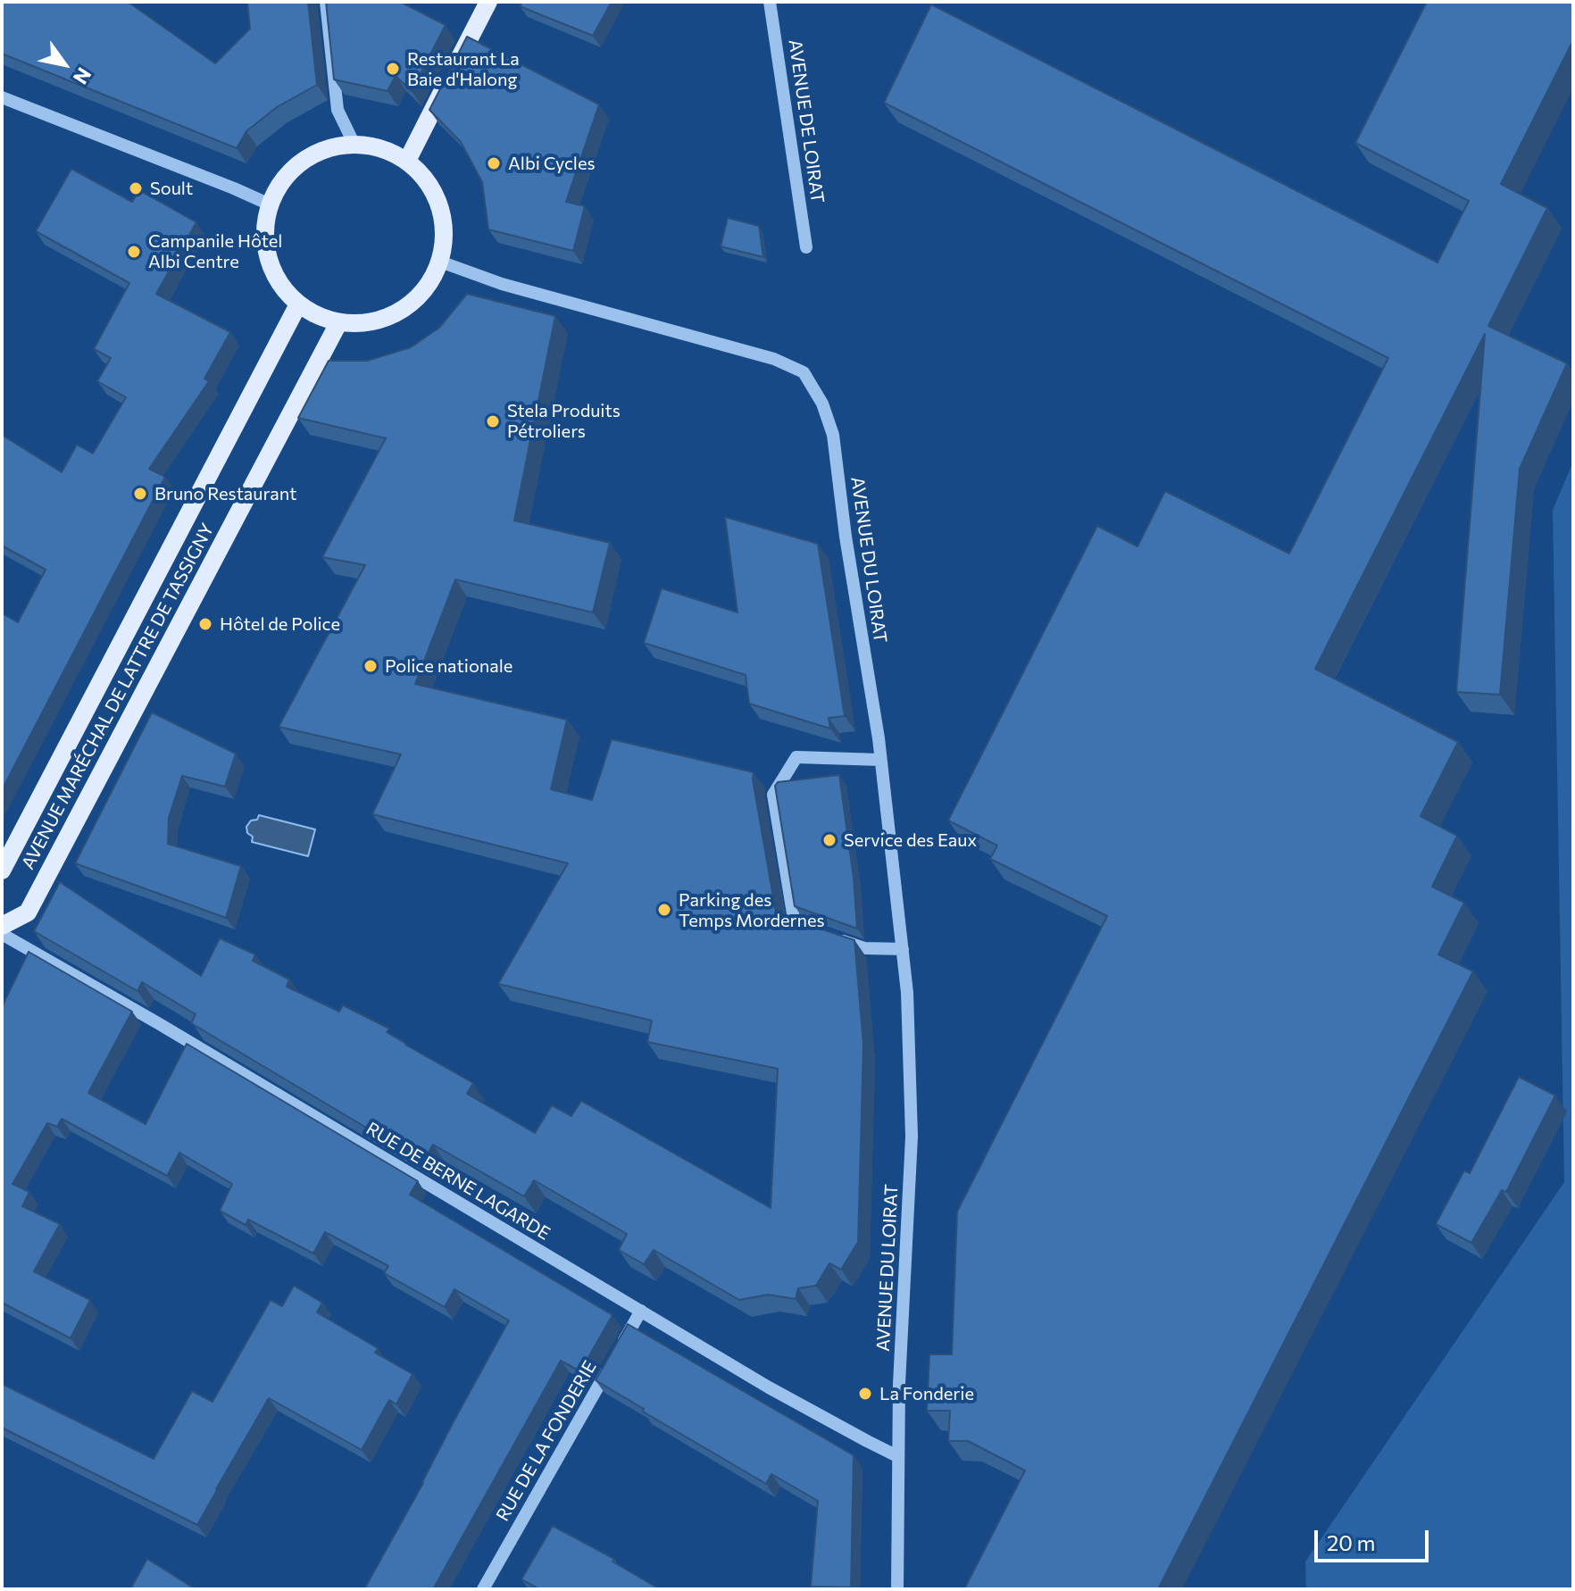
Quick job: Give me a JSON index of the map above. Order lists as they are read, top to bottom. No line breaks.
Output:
{"streets":{"main road":["AVENUE MARÉCHAL DE LATTRE DE TASSIGNY"],"street":["AVENUE DE LOIRAT","AVENUE DU LOIRAT","RUE DE BERNE LAGARDE","RUE DE LA FONDERIE"]},"crossings":[["AVENUE DU LOIRAT","AVENUE MARÉCHAL DE LATTRE DE TASSIGNY"],["AVENUE DU LOIRAT","RUE DE BERNE LAGARDE"],["RUE DE BERNE LAGARDE","RUE DE LA FONDERIE"]],"places":["Restaurant La Baie d'Halong","Albi Cycles","Soult","Campanile Hôtel Albi Centre","Stela Produits Pétroliers","Bruno Restaurant","Hôtel de Police","Police nationale","Service des Eaux","Parking des Temps Mordernes","La Fonderie"],"scale_bar":"20 m","north":"bottom right"}
